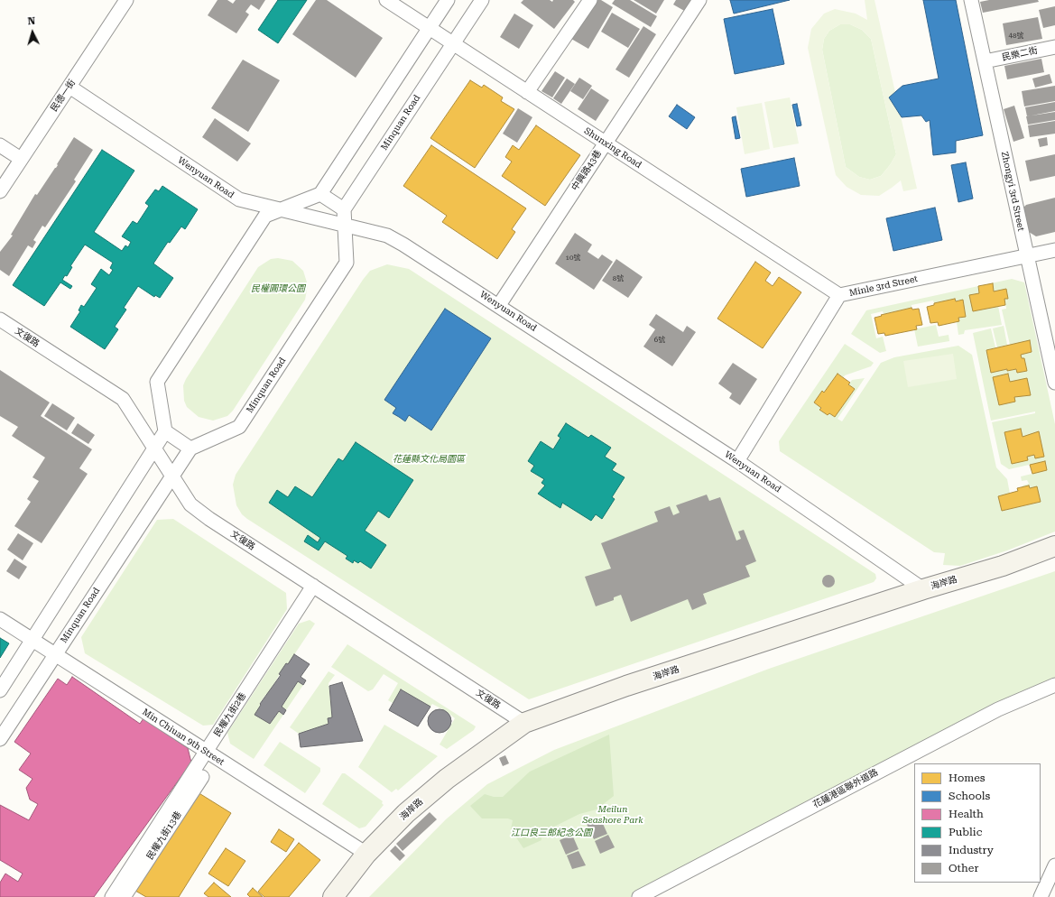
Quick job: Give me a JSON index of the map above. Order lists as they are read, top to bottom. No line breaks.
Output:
{"streets":{"main road":["海岸路"],"street":["民樂二街","民德一街","Minquan Road","Shunxing Road","中興路43巷","Wenyuan Road","Zhongyi 3rd Street","Minle 3rd Street","文復路","民權九街2巷","Min Chiuan 9th Street","花蓮港區聯外道路","民權九街13巷"]},"crossings":[["民樂二街","Zhongyi 3rd Street"],["民德一街","Wenyuan Road"],["Minquan Road","Shunxing Road"],["Minquan Road","Wenyuan Road"],["Minquan Road","文復路"],["Minquan Road","Min Chiuan 9th Street"],["Shunxing Road","中興路43巷"],["Shunxing Road","Minle 3rd Street"],["中興路43巷","Wenyuan Road"],["Wenyuan Road","Minle 3rd Street"],["Wenyuan Road","海岸路"],["Zhongyi 3rd Street","Minle 3rd Street"],["文復路","海岸路"],["文復路","民權九街2巷"],["海岸路","Min Chiuan 9th Street"],["民權九街2巷","Min Chiuan 9th Street"]],"parks":["民權圓環公園","花蓮縣文化局園區","Meilun Seashore Park","江口良三郎紀念公園"],"house_numbers":["48號","10號","8號","6號"],"legend":["Homes","Schools","Health","Public","Industry","Other"],"north":"top"}
